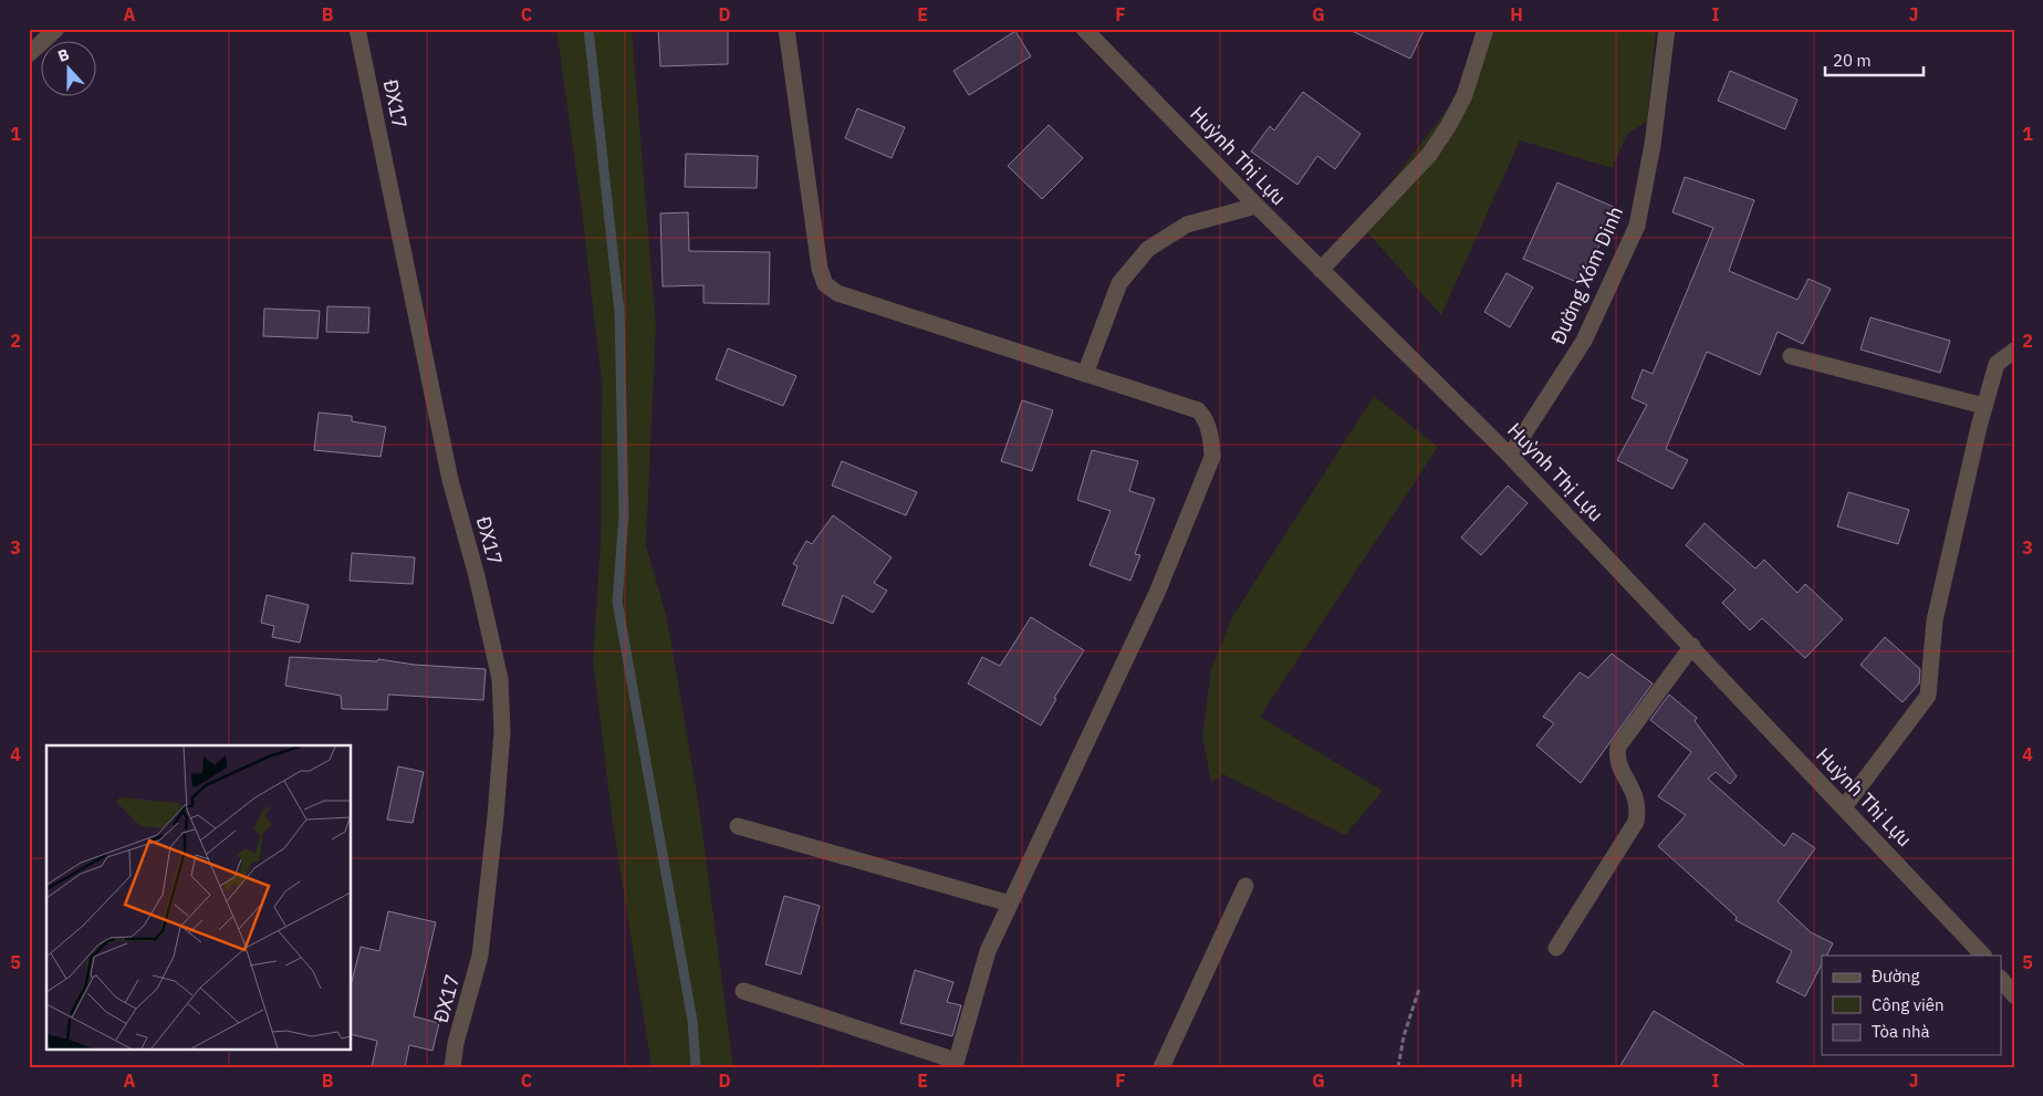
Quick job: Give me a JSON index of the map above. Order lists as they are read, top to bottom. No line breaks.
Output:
{"streets":{"street":["ĐX17","Huỳnh Thị Lựu","Đường Xóm Dinh"]},"crossings":[["Huỳnh Thị Lựu","Đường Xóm Dinh"]],"legend":["Đường","Công viên","Tòa nhà"],"scale_bar":"20 m","north":"top","grid":{"columns":["A","B","C","D","E","F","G","H","I","J"],"rows":["1","2","3","4","5"]}}
